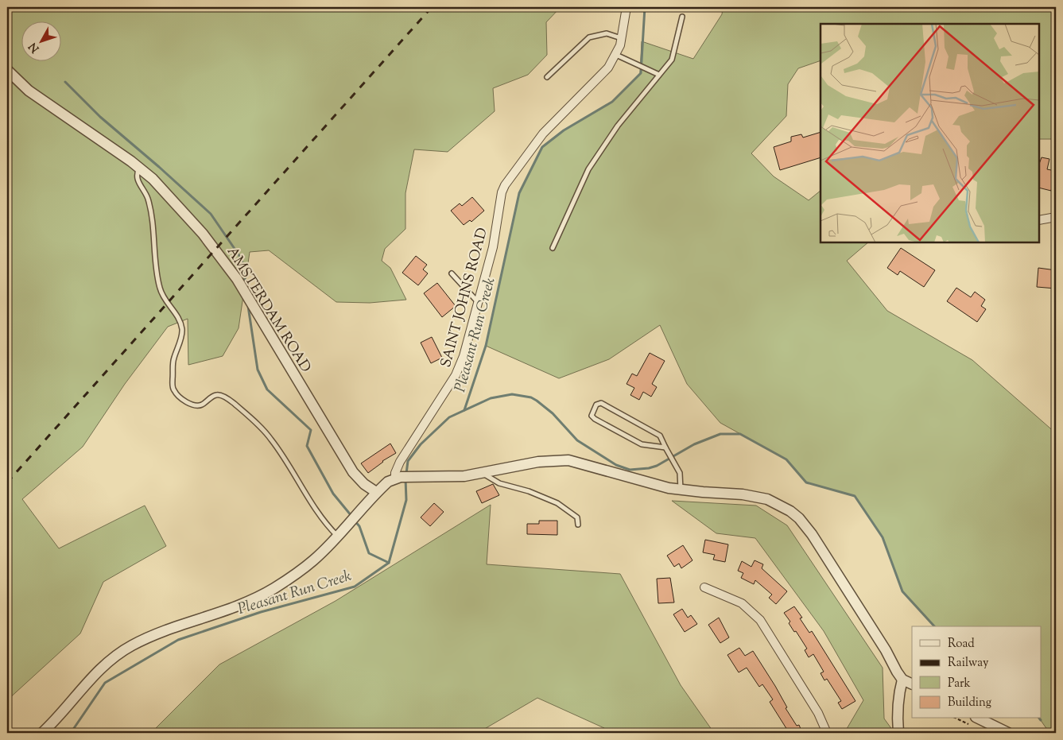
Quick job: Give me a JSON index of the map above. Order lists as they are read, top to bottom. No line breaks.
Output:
{"streets":{"street":["SAINT JOHNS ROAD","AMSTERDAM ROAD"]},"water":["Pleasant Run Creek"],"legend":["Road","Railway","Park","Building"],"north":"bottom left"}
